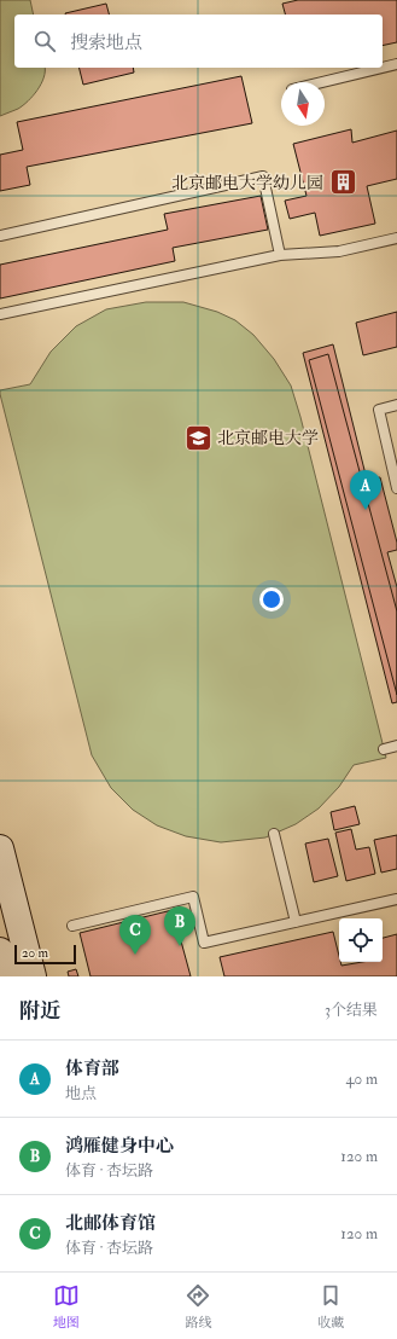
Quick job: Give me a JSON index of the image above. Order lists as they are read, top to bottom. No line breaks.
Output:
{"places":{"building":["北京邮电大学幼儿园"],"school or university":["北京邮电大学"]},"scale_bar":"20 m","north":"bottom","page":{"search":"搜索地点","pins":["A","B","C"],"scale":"20 m","heading":["附近","3个结果"],"list":[{"mark":"A","name":"体育部","note":"地点","value":"40 m"},{"mark":"B","name":"鸿雁健身中心","note":"体育 · 杏坛路","value":"120 m"},{"mark":"C","name":"北邮体育馆","note":"体育 · 杏坛路","value":"120 m"}],"nav":["地图","路线","收藏"]}}
